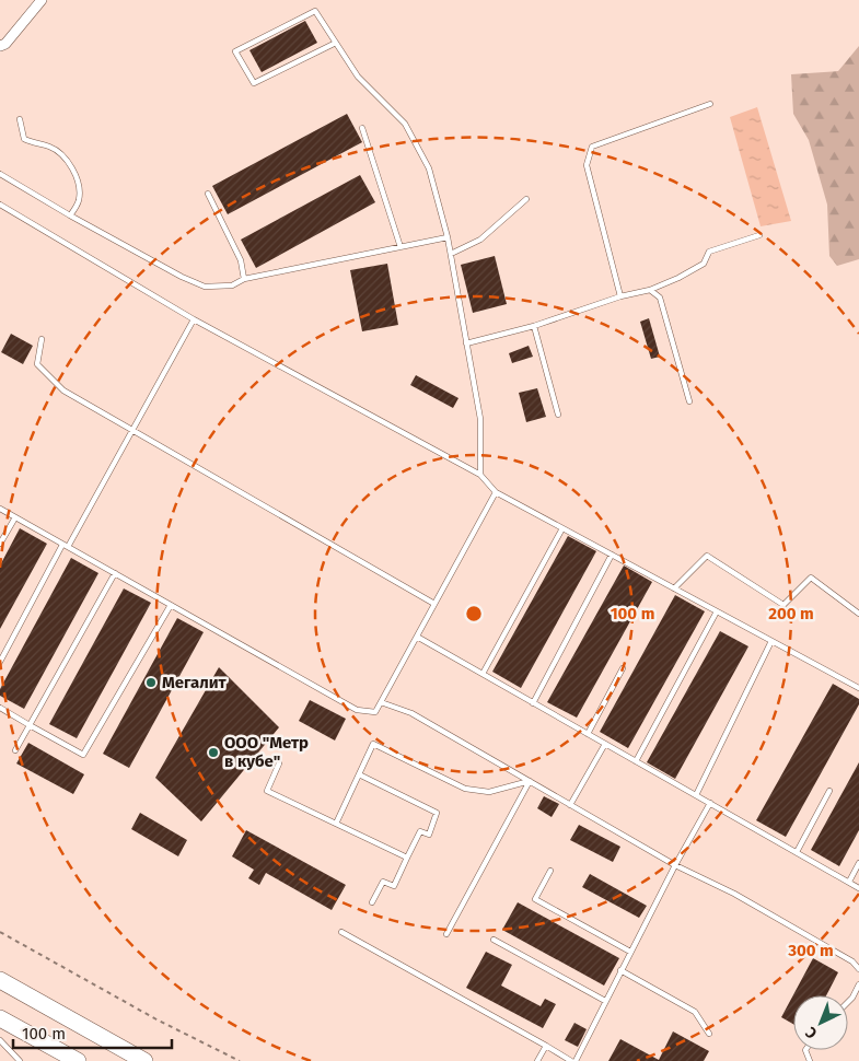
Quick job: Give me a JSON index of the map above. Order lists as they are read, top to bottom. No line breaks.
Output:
{"places":["Мегалит","ООО \"Метр в кубе\""],"scale_bar":"100 m","north":"bottom left","rings":["100 m","200 m","300 m"]}
